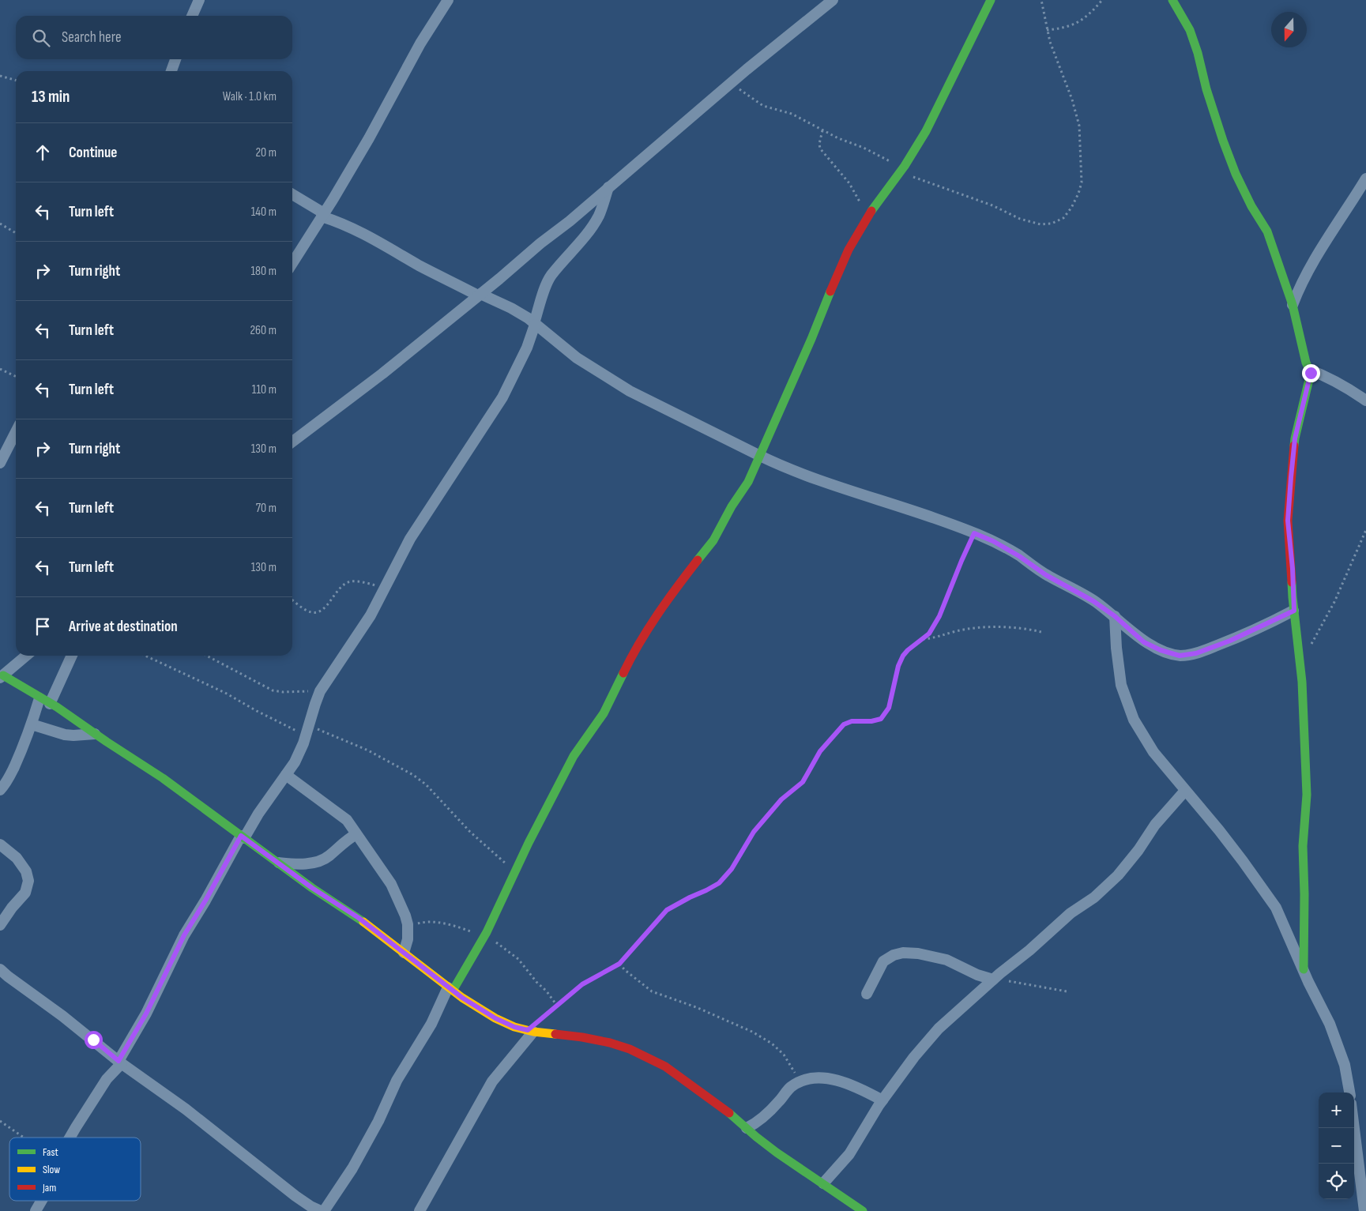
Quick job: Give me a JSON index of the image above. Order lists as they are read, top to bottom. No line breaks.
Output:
{"legend":["Fast","Slow","Jam"],"north":"bottom","page":{"search":"Search here","heading":["13 min","Walk · 1.0 km"],"list":[["Continue","20 m"],["Turn left","140 m"],["Turn right","180 m"],["Turn left","260 m"],["Turn left","110 m"],["Turn right","130 m"],["Turn left","70 m"],["Turn left","130 m"],"Arrive at destination"],"map_buttons":["+","−"]}}
